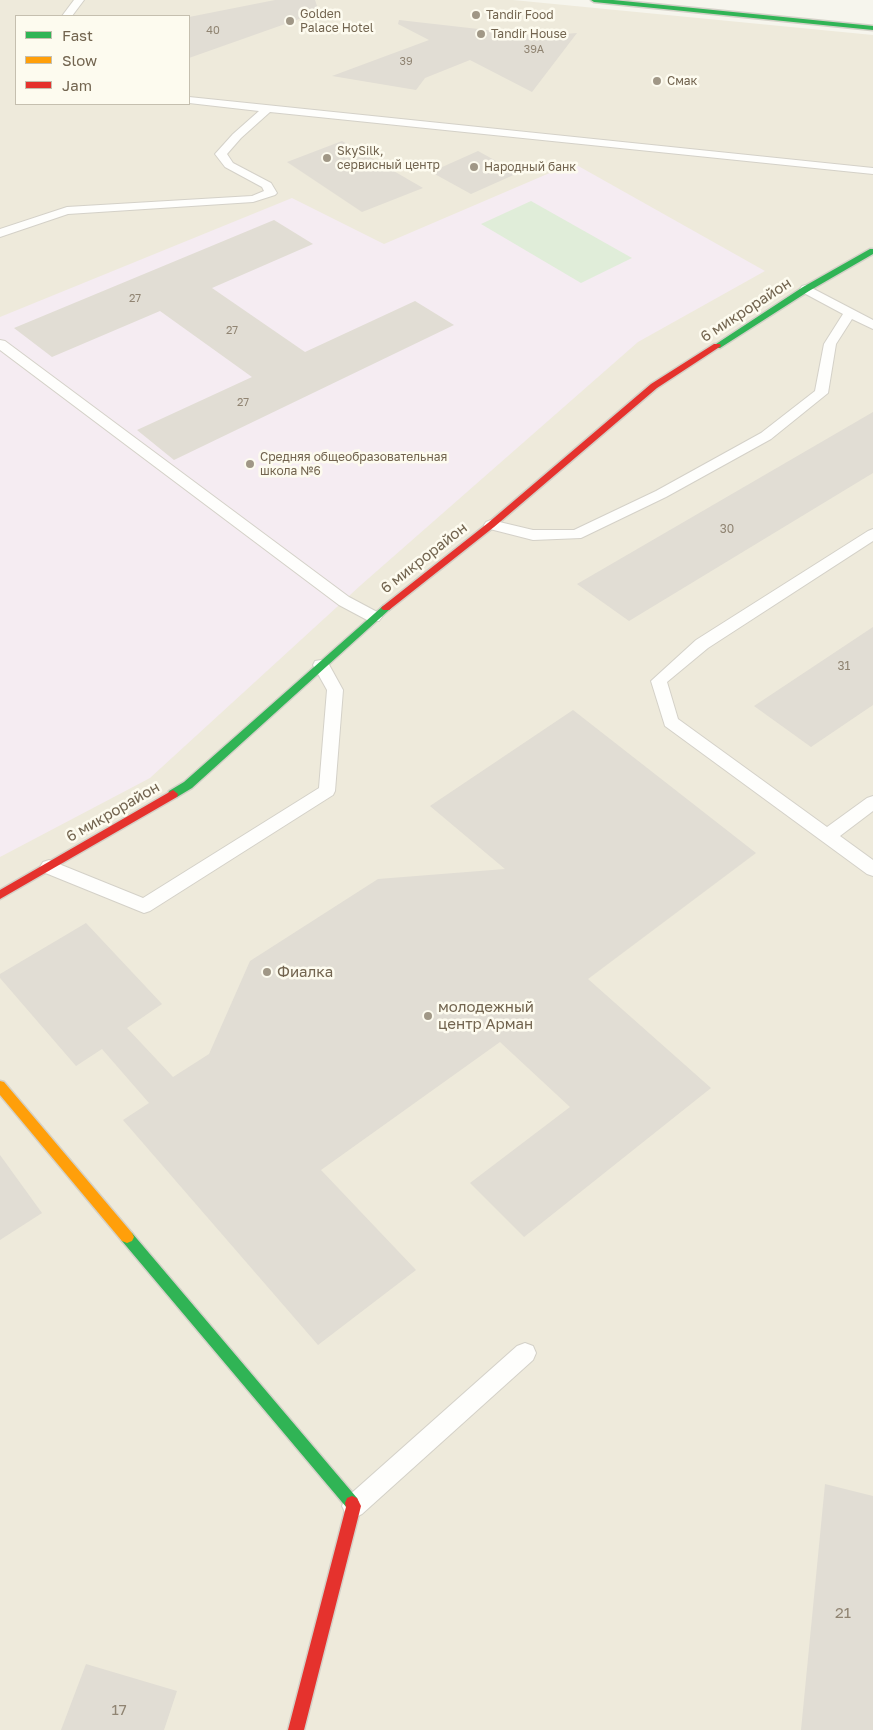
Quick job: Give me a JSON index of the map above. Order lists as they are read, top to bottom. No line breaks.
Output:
{"streets":{"street":["6 микрорайон"]},"places":["Tandir Food","Golden Palace Hotel","Tandir House","Смак","SkySilk, сервисный центр","Народный банк","Средняя общеобразовательная школа №6","Фиалка","молодежный центр Арман"],"house_numbers":["40","39А","39","27","27","27","30","31","21","17"],"legend":["Fast","Slow","Jam"]}
